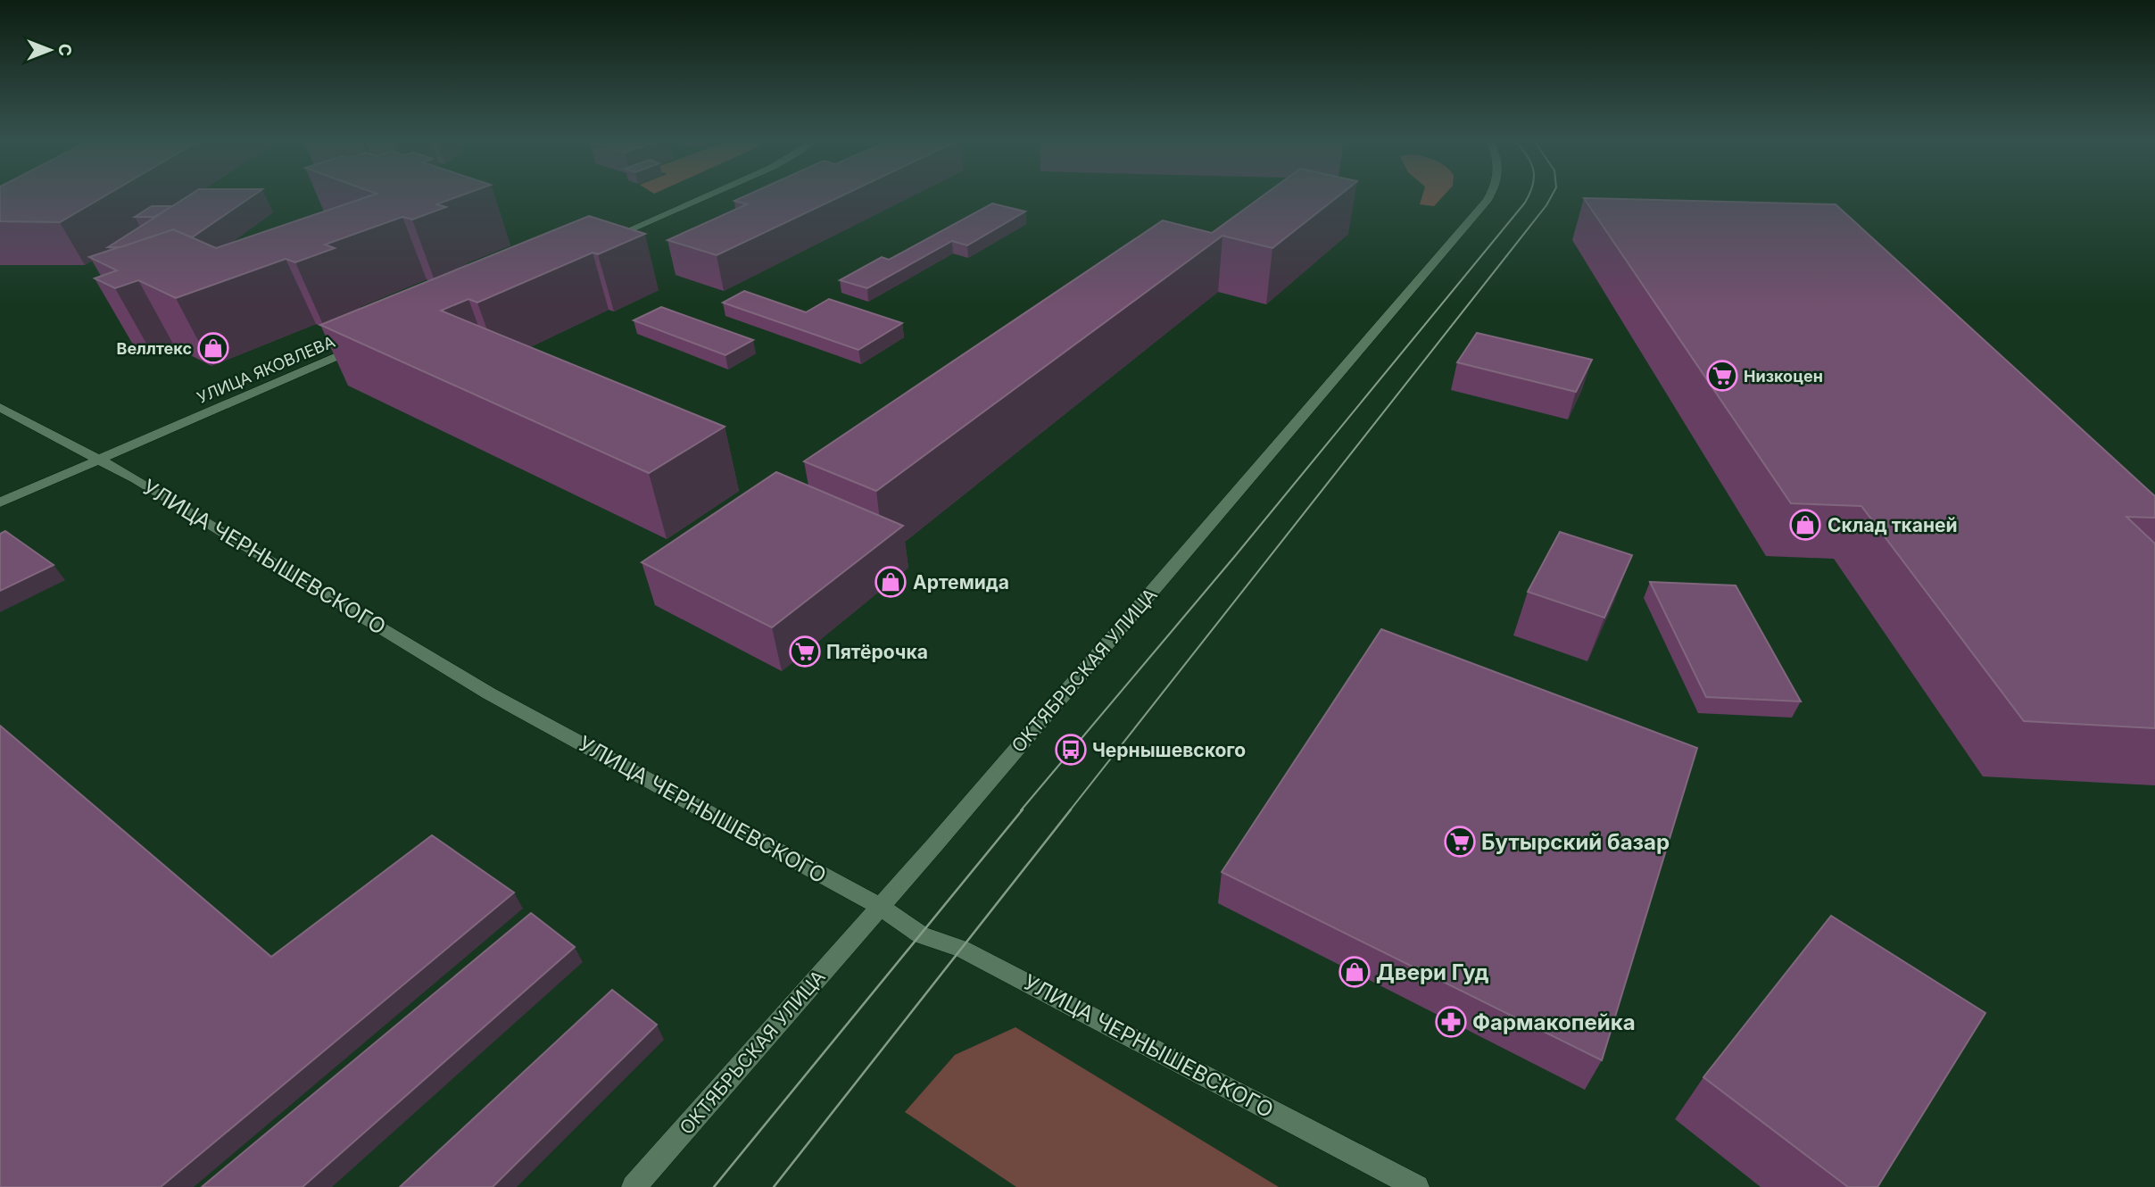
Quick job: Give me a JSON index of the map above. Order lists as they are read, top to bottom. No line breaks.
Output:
{"streets":{"street":["УЛИЦА ЯКОВЛЕВА","УЛИЦА ЧЕРНЫШЕВСКОГО","ОКТЯБРЬСКАЯ УЛИЦА"]},"crossings":[["УЛИЦА ЯКОВЛЕВА","УЛИЦА ЧЕРНЫШЕВСКОГО"],["УЛИЦА ЧЕРНЫШЕВСКОГО","ОКТЯБРЬСКАЯ УЛИЦА"]],"places":{"shop":["Веллтекс","Склад тканей","Артемида","Двери Гуд"],"supermarket":["Низкоцен","Пятёрочка","Бутырский базар"],"bus stop":["Чернышевского"],"pharmacy":["Фармакопейка"]},"north":"right"}
